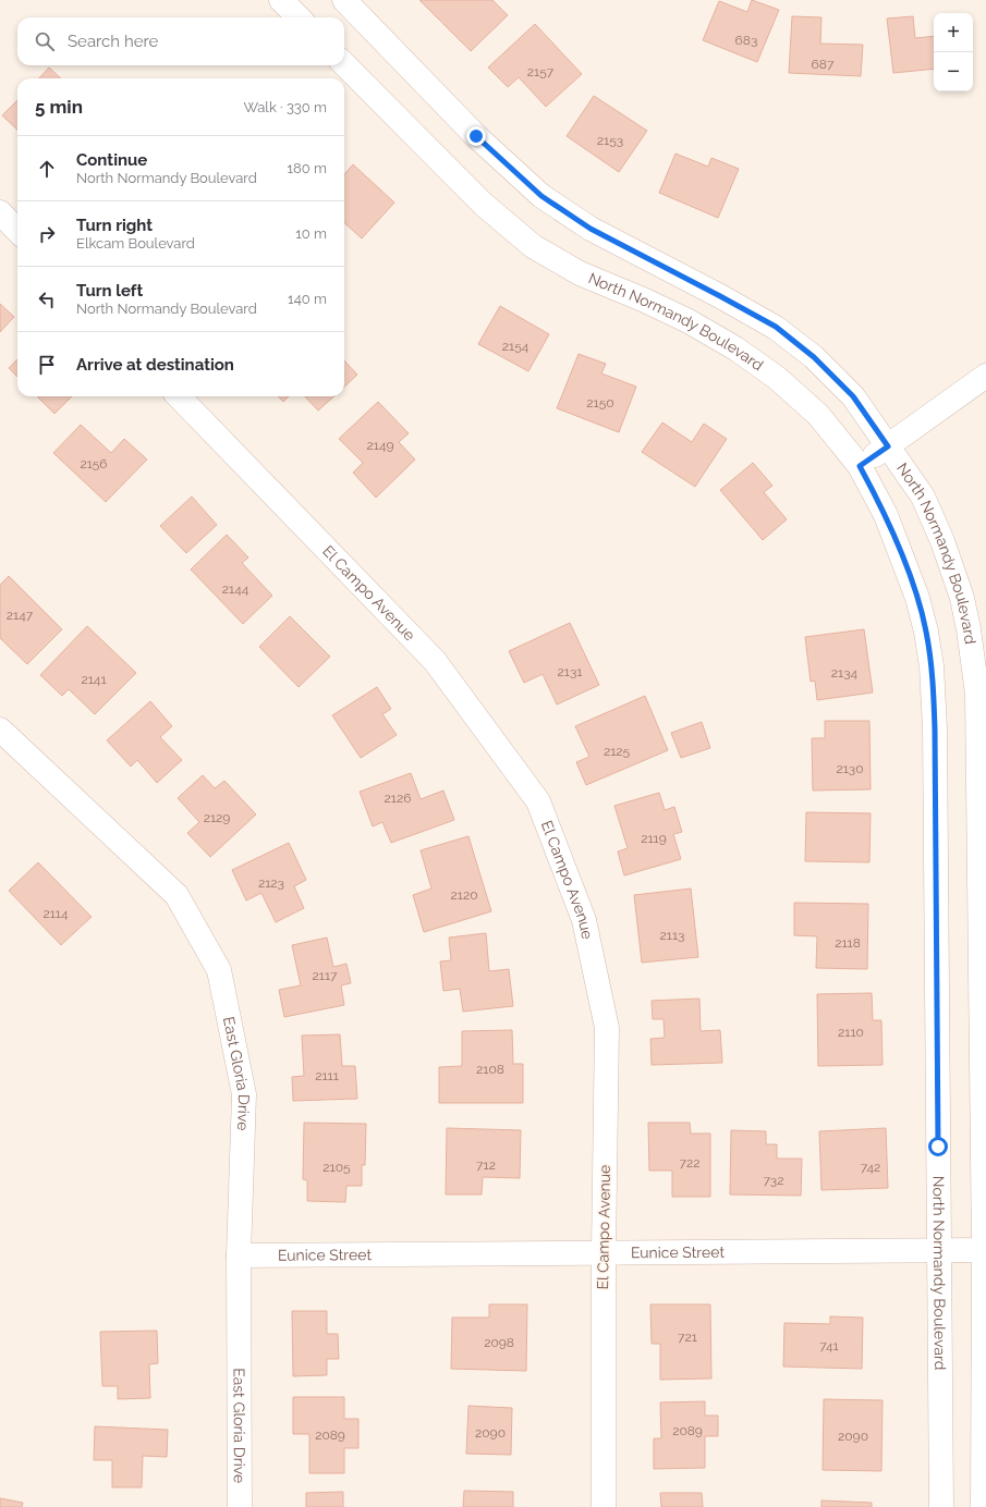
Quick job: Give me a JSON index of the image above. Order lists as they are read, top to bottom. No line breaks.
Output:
{"streets":{"street":["North Normandy Boulevard","El Campo Avenue","East Gloria Drive","Eunice Street"]},"crossings":[["North Normandy Boulevard","Eunice Street"],["El Campo Avenue","Eunice Street"],["East Gloria Drive","Eunice Street"]],"house_numbers":["683","687","2157","2153","2154","2150","2149","2156","2144","2147","2131","2134","2141","2125","2130","2126","2129","2119","2123","2120","2114","2113","2118","2117","2110","2108","2111","722","712","2105","742","732","721","2098","741","2089","2090","2089","2090"],"page":{"map_buttons":["+","−"],"search":"Search here","heading":["5 min","Walk · 330 m"],"list":[["Continue","North Normandy Boulevard","180 m"],["Turn right","Elkcam Boulevard","10 m"],["Turn left","North Normandy Boulevard","140 m"],"Arrive at destination"]}}
